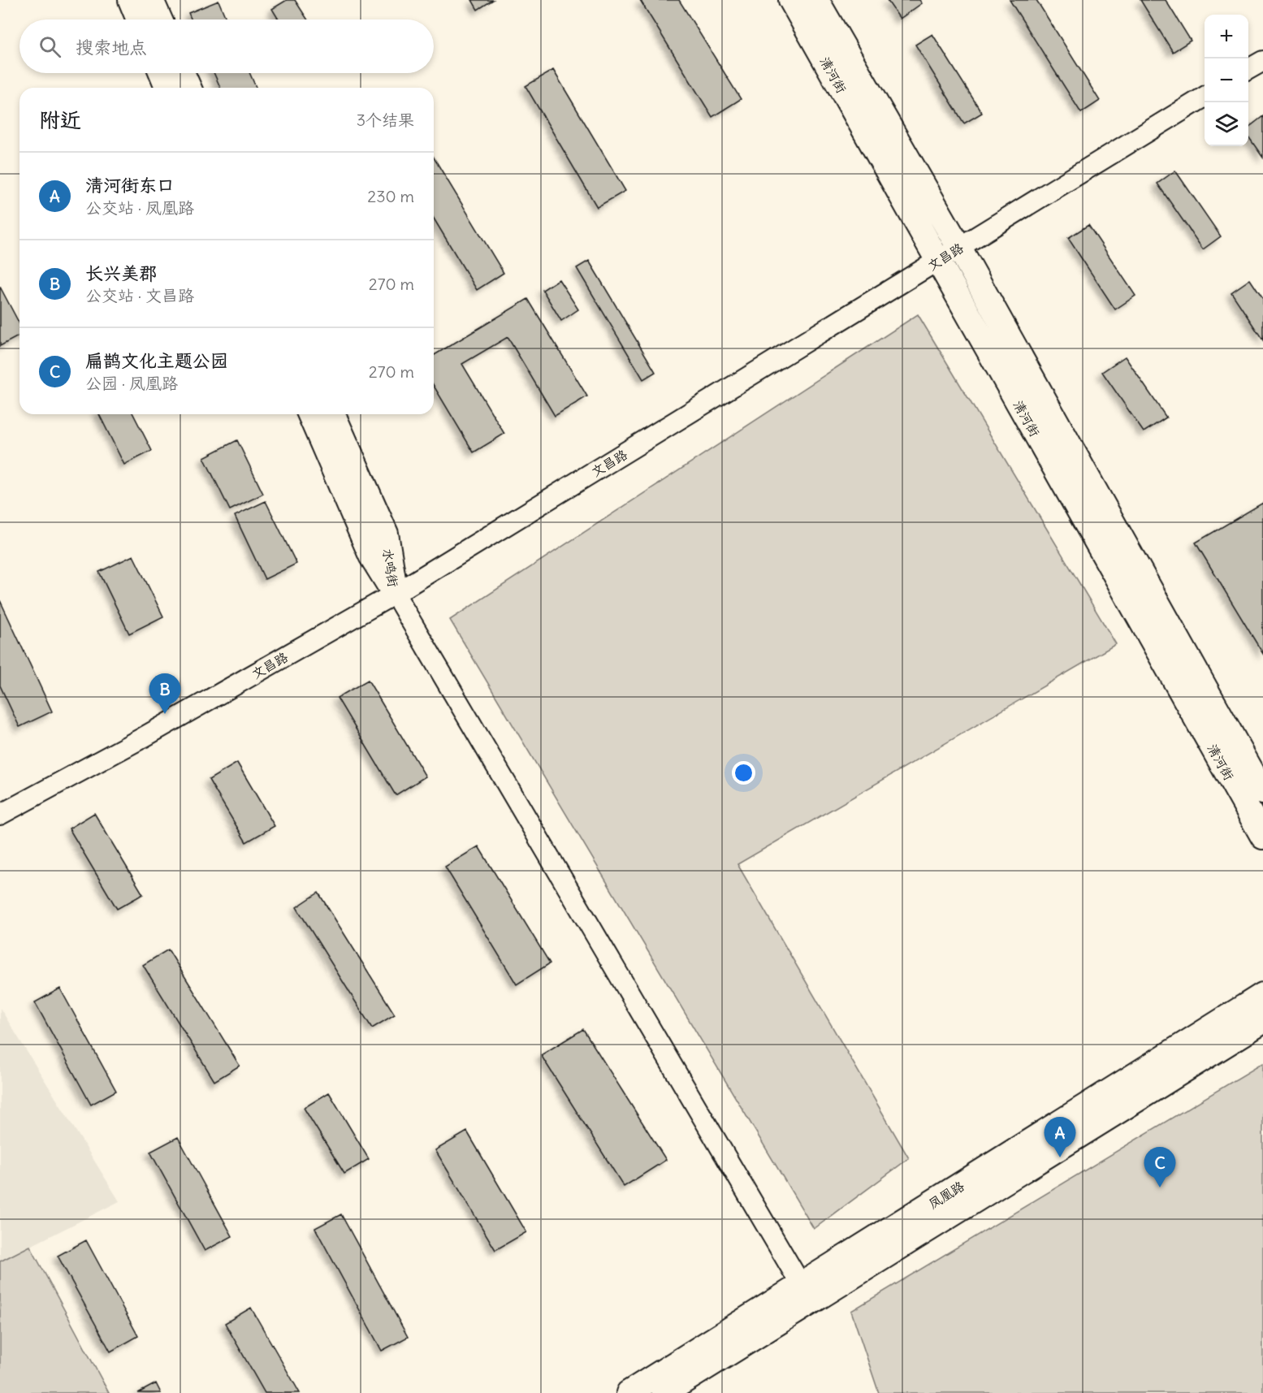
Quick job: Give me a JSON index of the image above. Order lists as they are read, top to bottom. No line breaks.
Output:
{"streets":{"main road":["清河街","水鸣街","凤凰路"],"street":["文昌路"]},"crossings":[["清河街","文昌路"],["文昌路","水鸣街"]],"page":{"map_buttons":["+","−"],"search":"搜索地点","heading":["附近","3个结果"],"list":[{"mark":"A","name":"清河街东口","note":"公交站 · 凤凰路","value":"230 m"},{"mark":"B","name":"长兴美郡","note":"公交站 · 文昌路","value":"270 m"},{"mark":"C","name":"扁鹊文化主题公园","note":"公园 · 凤凰路","value":"270 m"}],"pins":["B","A","C"]}}
